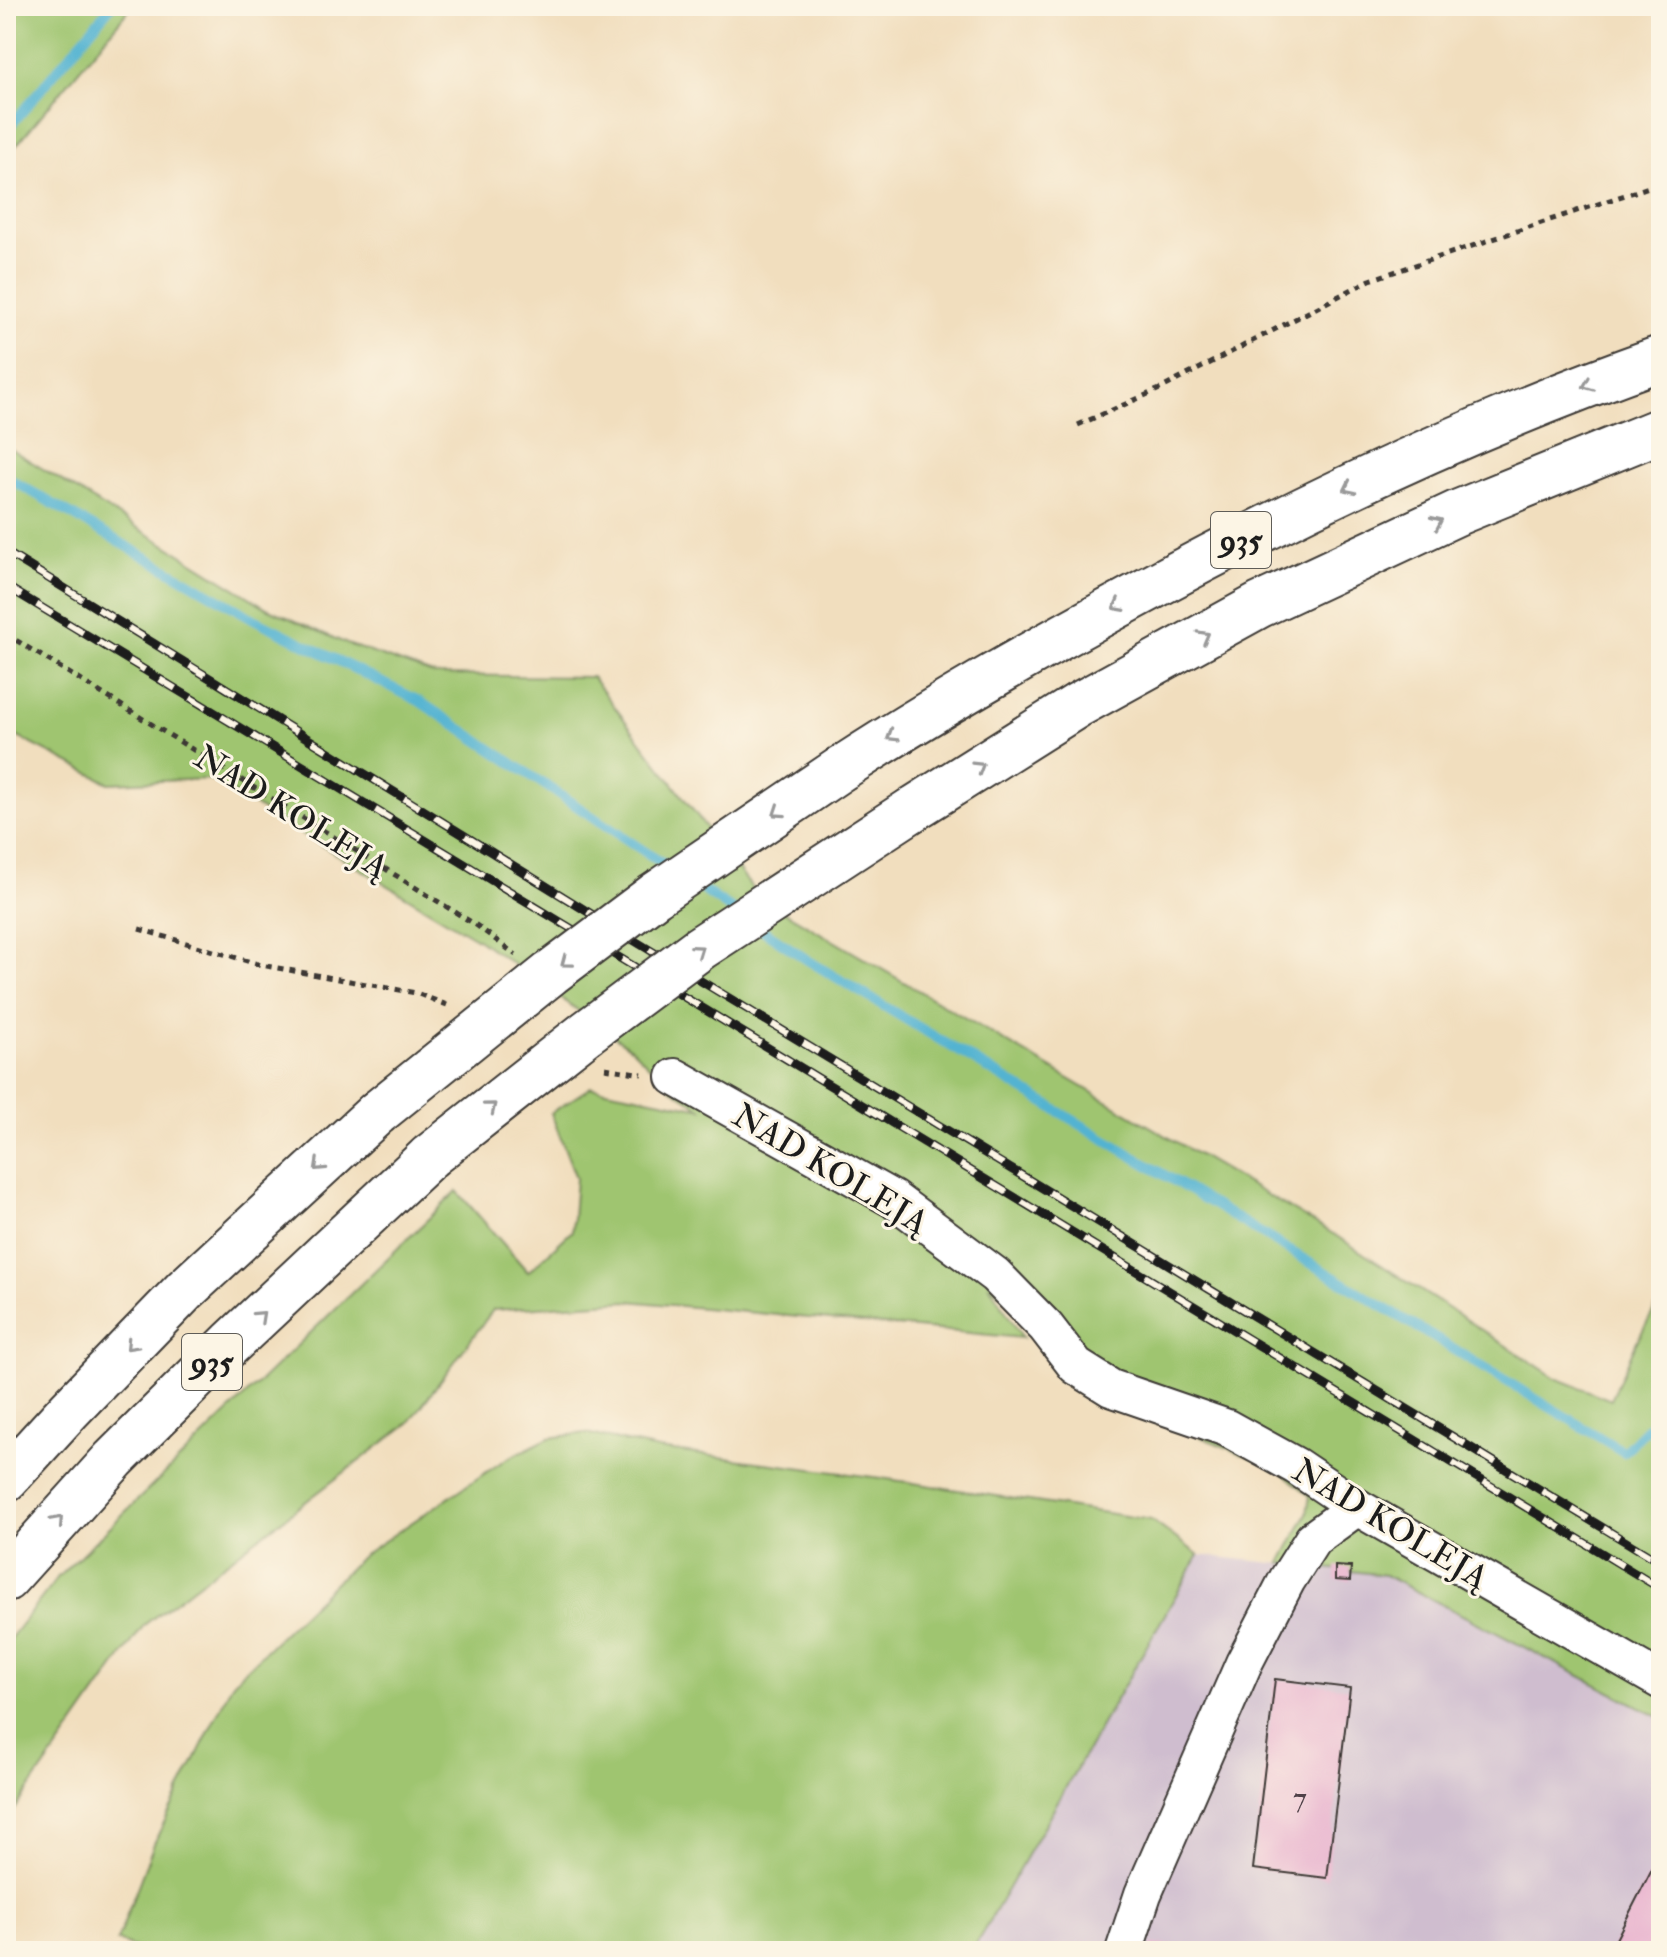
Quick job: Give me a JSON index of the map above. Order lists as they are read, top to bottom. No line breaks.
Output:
{"streets":{"main road":["935"],"street":["NAD KOLEJĄ"]},"house_numbers":["7"]}
